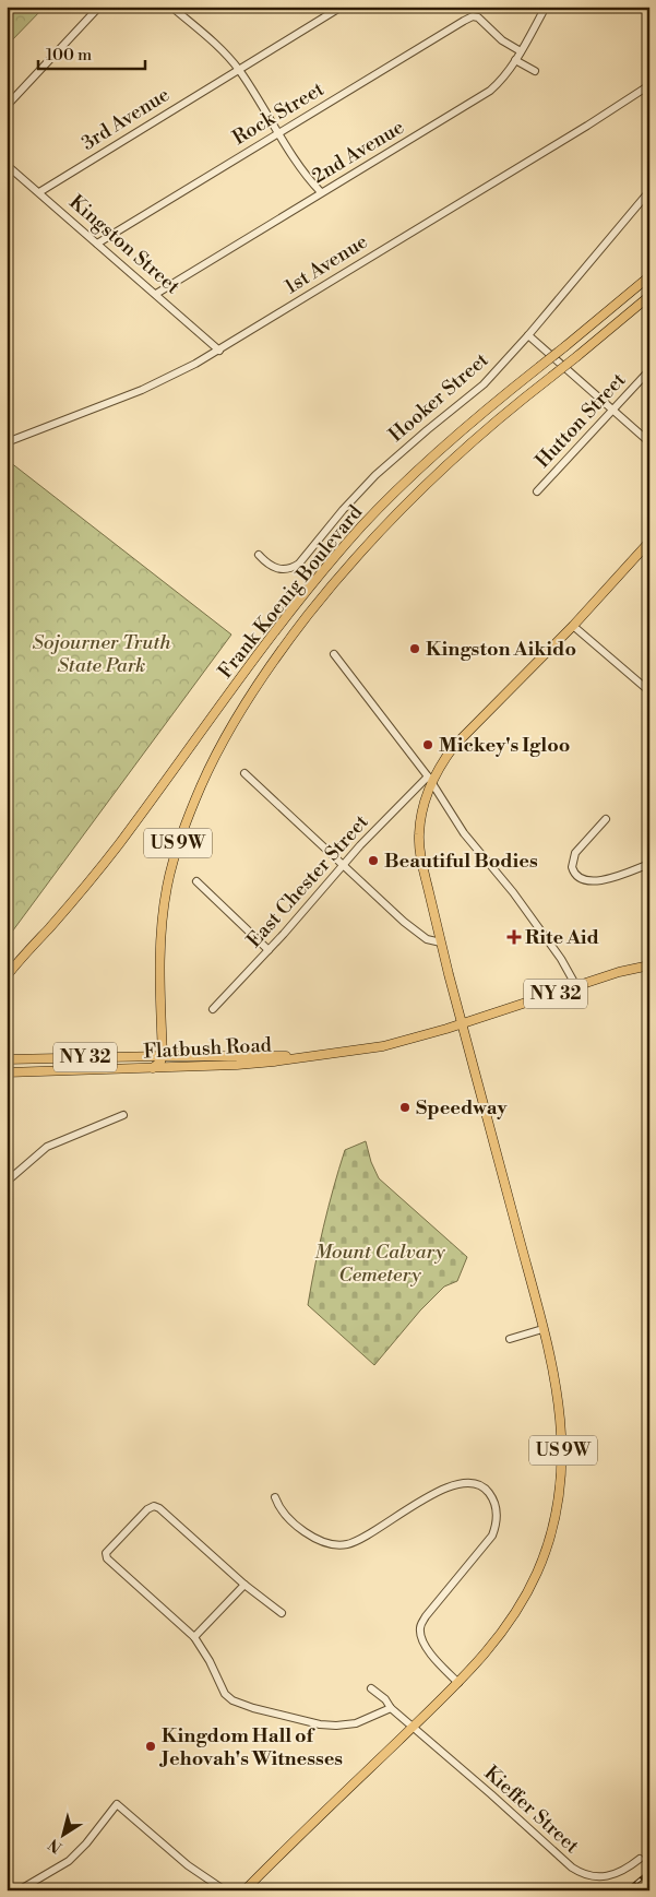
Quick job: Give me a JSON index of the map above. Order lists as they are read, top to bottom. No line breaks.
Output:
{"streets":{"main road":["Frank Koenig Boulevard","US 9W","East Chester Street","NY 32","Flatbush Road"],"street":["Rock Street","3rd Avenue","2nd Avenue","Kingston Street","1st Avenue","Hooker Street","Hutton Street","Kieffer Street"]},"crossings":[["Rock Street","2nd Avenue"],["Rock Street","Kingston Street"],["3rd Avenue","Kingston Street"],["2nd Avenue","Kingston Street"],["Kingston Street","1st Avenue"],["Frank Koenig Boulevard","Flatbush Road"],["US 9W","East Chester Street"],["US 9W","NY 32"],["US 9W","Flatbush Road"],["US 9W","Kieffer Street"],["East Chester Street","NY 32"],["East Chester Street","Flatbush Road"],["NY 32","Flatbush Road"]],"parks":["Sojourner Truth State Park","Mount Calvary Cemetery"],"places":{"other":["Kingston Aikido","Mickey's Igloo","Beautiful Bodies","Speedway","Kingdom Hall of Jehovah's Witnesses"],"health":["Rite Aid"]},"scale_bar":"100 m","north":"bottom left"}
